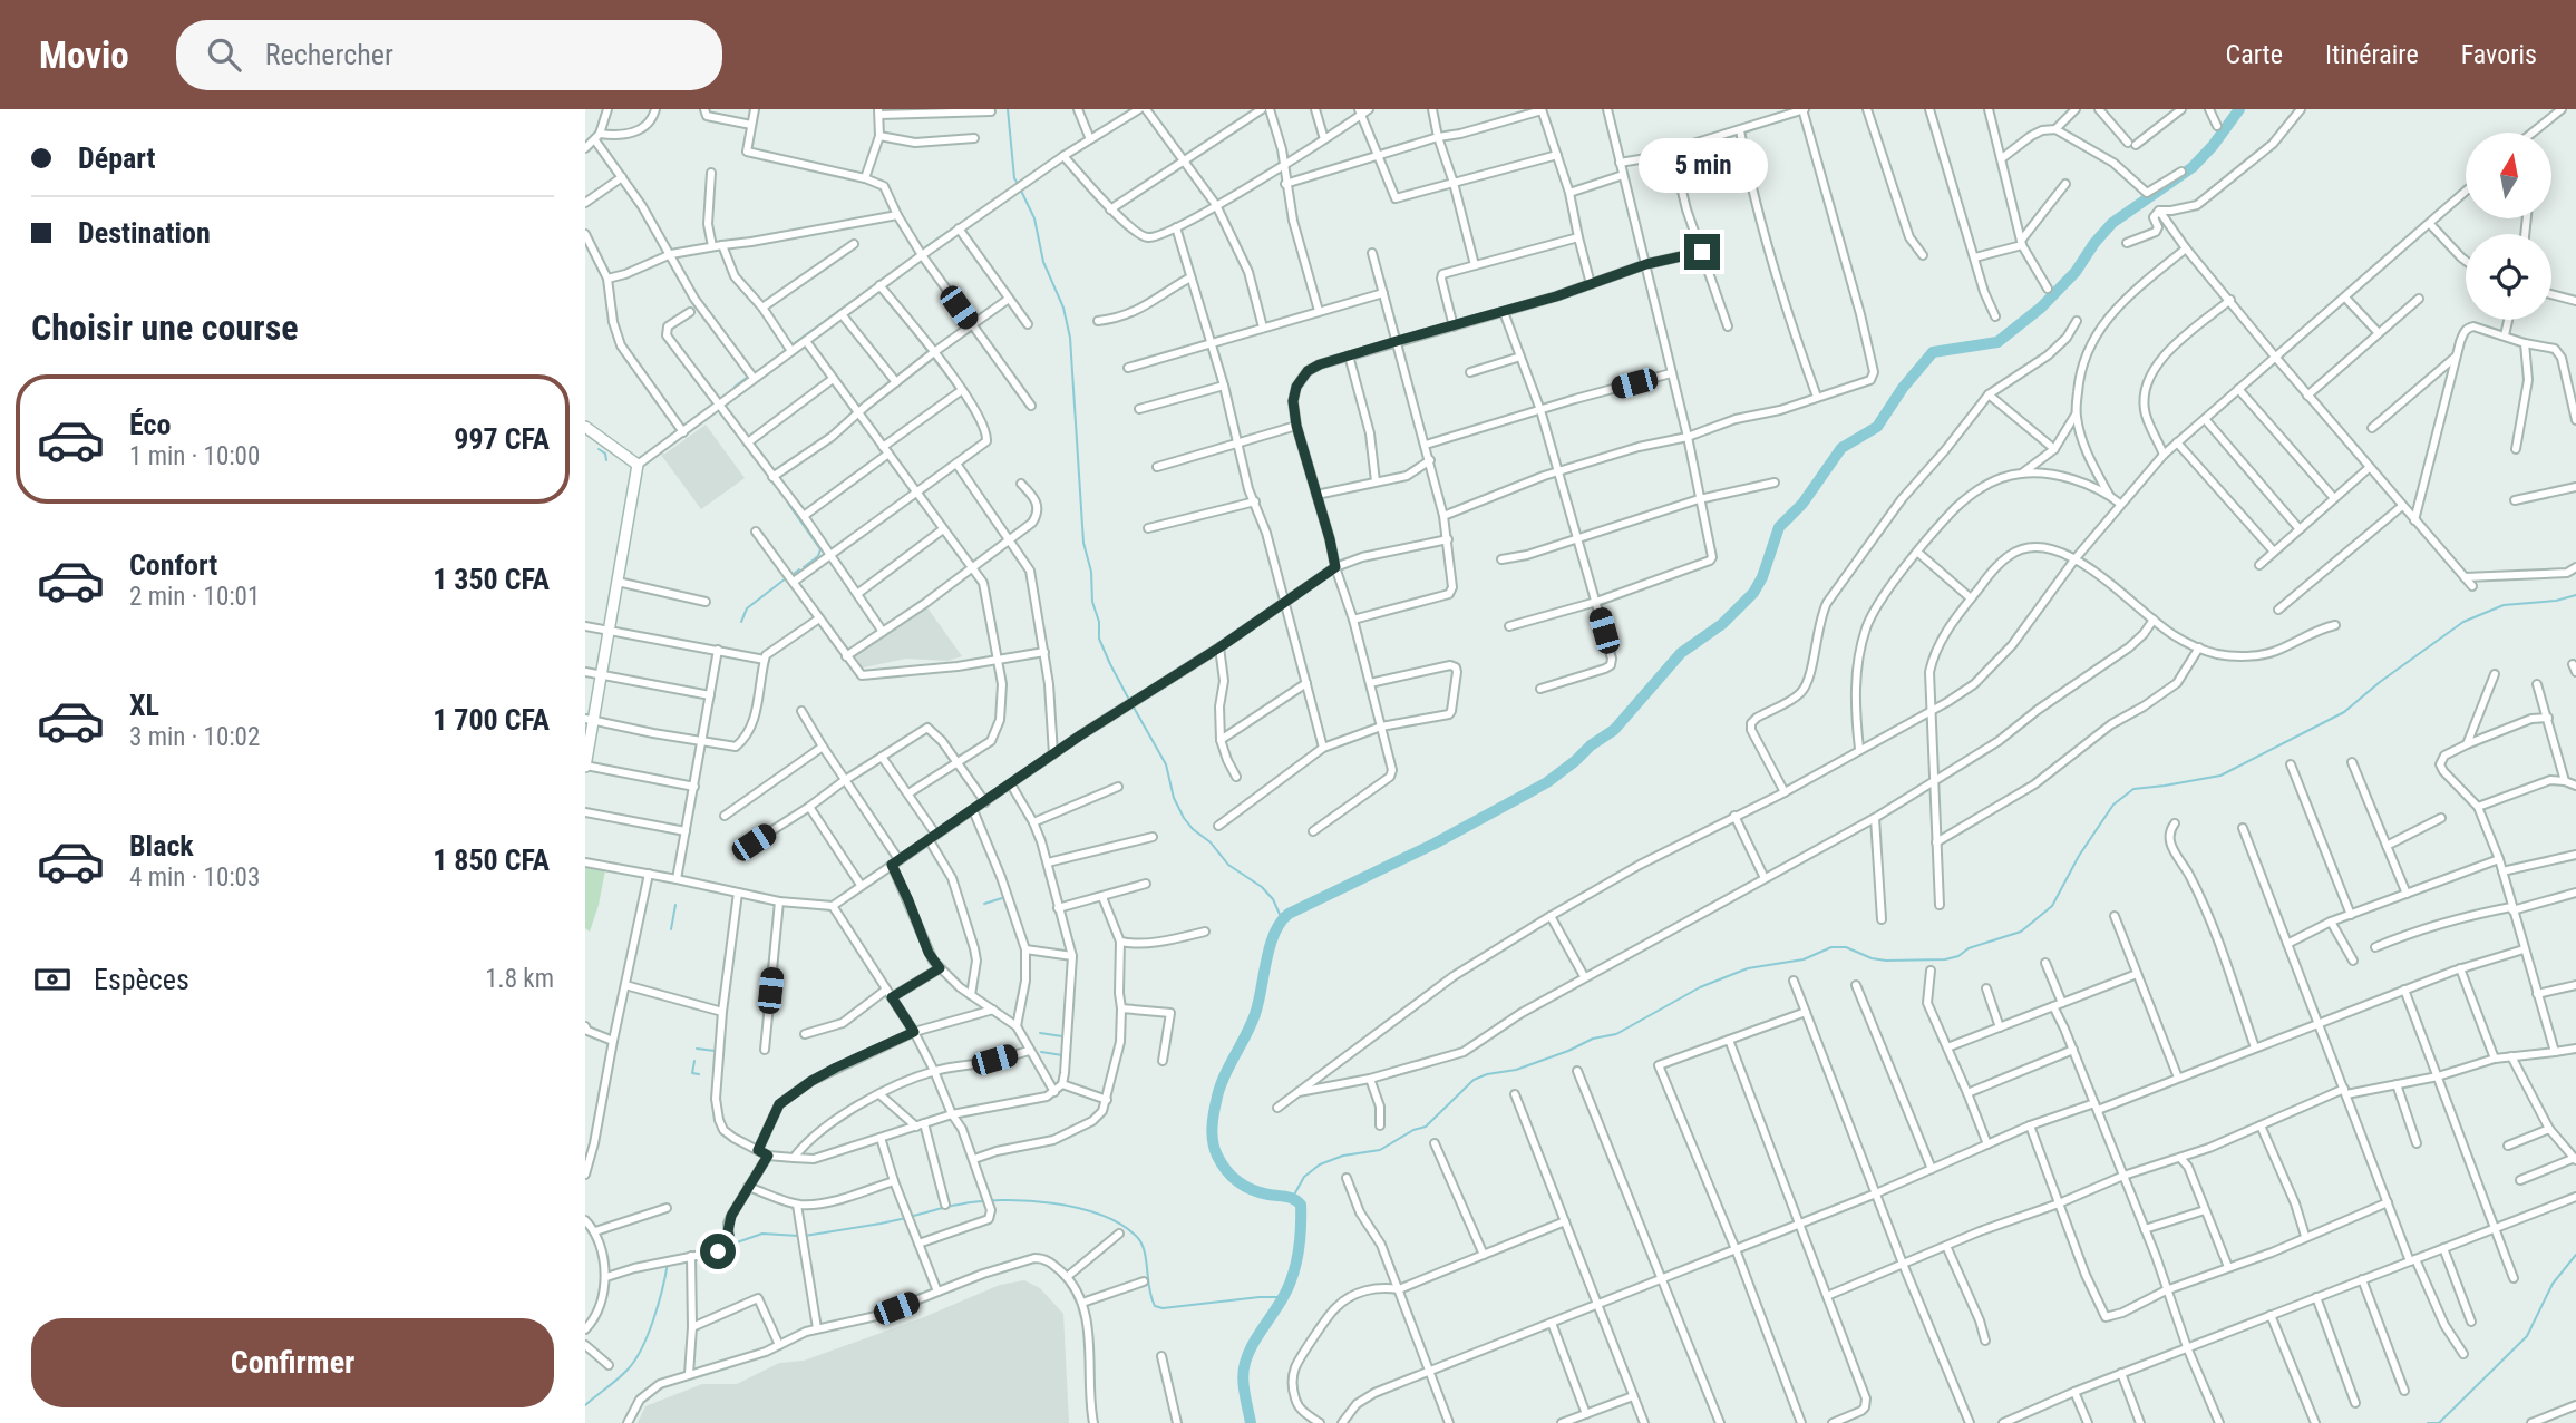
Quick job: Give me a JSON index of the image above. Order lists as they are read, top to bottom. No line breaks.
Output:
{"north":"top","page":{"header":"Movio","search":"Rechercher","nav":["Carte","Itinéraire","Favoris"],"banner":["Départ","Destination"],"bubble":"5 min","heading":"Choisir une course","list":[{"name":"Éco","note":"1 min · 10:00","value":"997 CFA"},{"name":"Confort","note":"2 min · 10:01","value":"1 350 CFA"},{"name":"XL","note":"3 min · 10:02","value":"1 700 CFA"},{"name":"Black","note":"4 min · 10:03","value":"1 850 CFA"}],"pay":["Espèces","1.8 km"],"buttons":"Confirmer"}}
